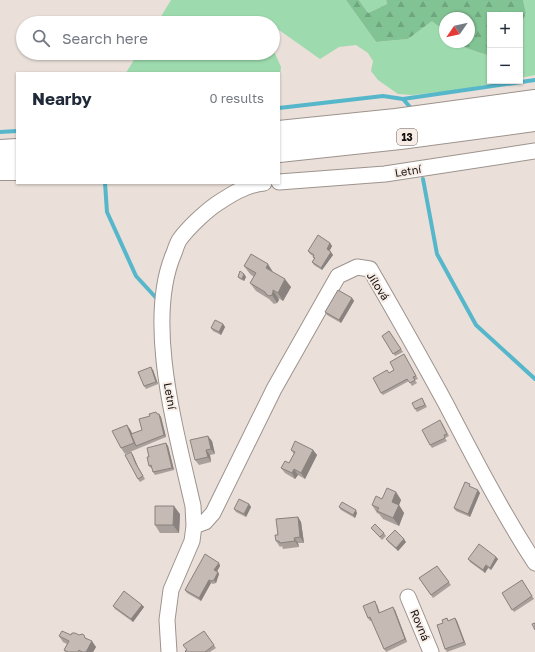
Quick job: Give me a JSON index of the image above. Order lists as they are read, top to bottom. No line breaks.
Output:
{"streets":{"highway":["13"],"street":["Letní","Jílová","Rovná"]},"crossings":[["Letní","Jílová"]],"north":"bottom left","page":{"map_buttons":["+","−"],"search":"Search here","heading":["Nearby","0 results"]}}
